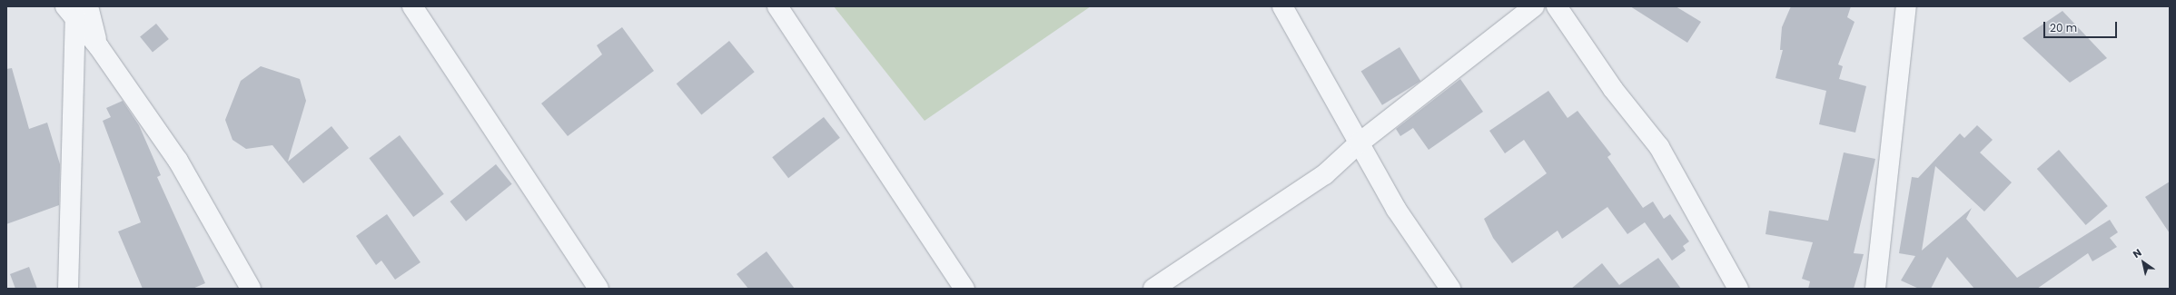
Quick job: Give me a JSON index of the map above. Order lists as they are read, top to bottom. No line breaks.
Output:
{"scale_bar":"20 m","north":"top left"}
